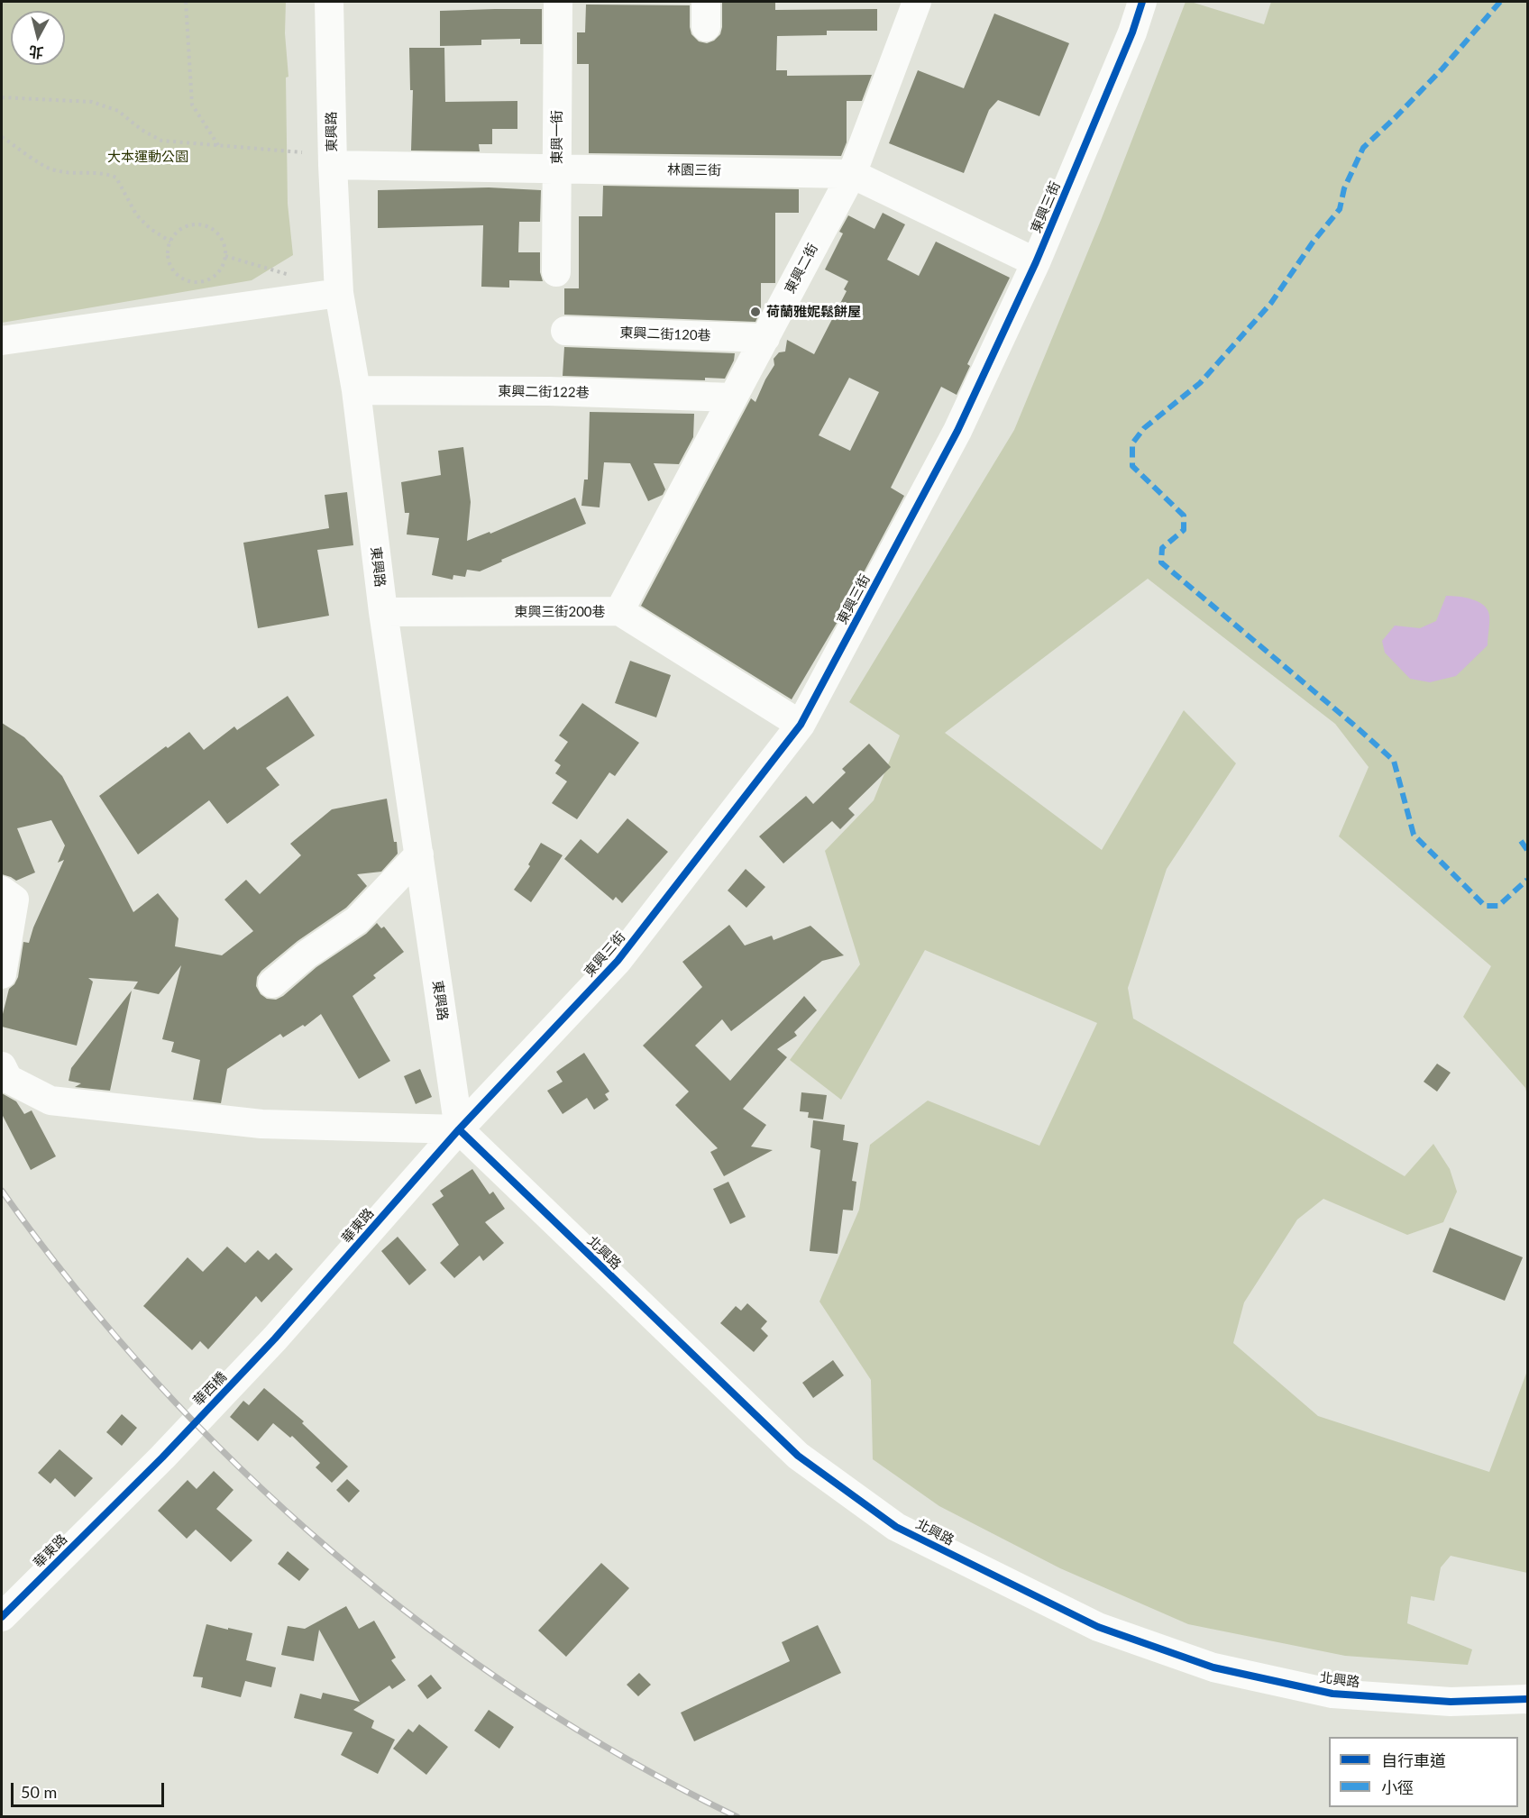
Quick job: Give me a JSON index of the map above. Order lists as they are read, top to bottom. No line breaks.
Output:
{"streets":{"street":["東興路","東興一街","林園三街","東興三街","東興二街","東興二街120巷","東興二街122巷","東興三街200巷","華東路","北興路","華西橋"]},"crossings":[["東興路","林園三街"],["東興路","東興三街"],["東興路","東興二街122巷"],["東興路","東興三街200巷"],["東興路","華東路"],["東興路","北興路"],["東興一街","林園三街"],["林園三街","東興三街"],["林園三街","東興二街"],["東興三街","東興三街200巷"],["東興三街","華東路"],["東興三街","北興路"],["東興二街","東興二街120巷"],["東興二街","東興二街122巷"],["東興二街","東興三街200巷"],["華東路","北興路"],["華東路","華西橋"]],"parks":["大本運動公園"],"places":["荷蘭雅妮鬆餅屋"],"legend":["自行車道","小徑"],"scale_bar":"50 m","north":"bottom"}
